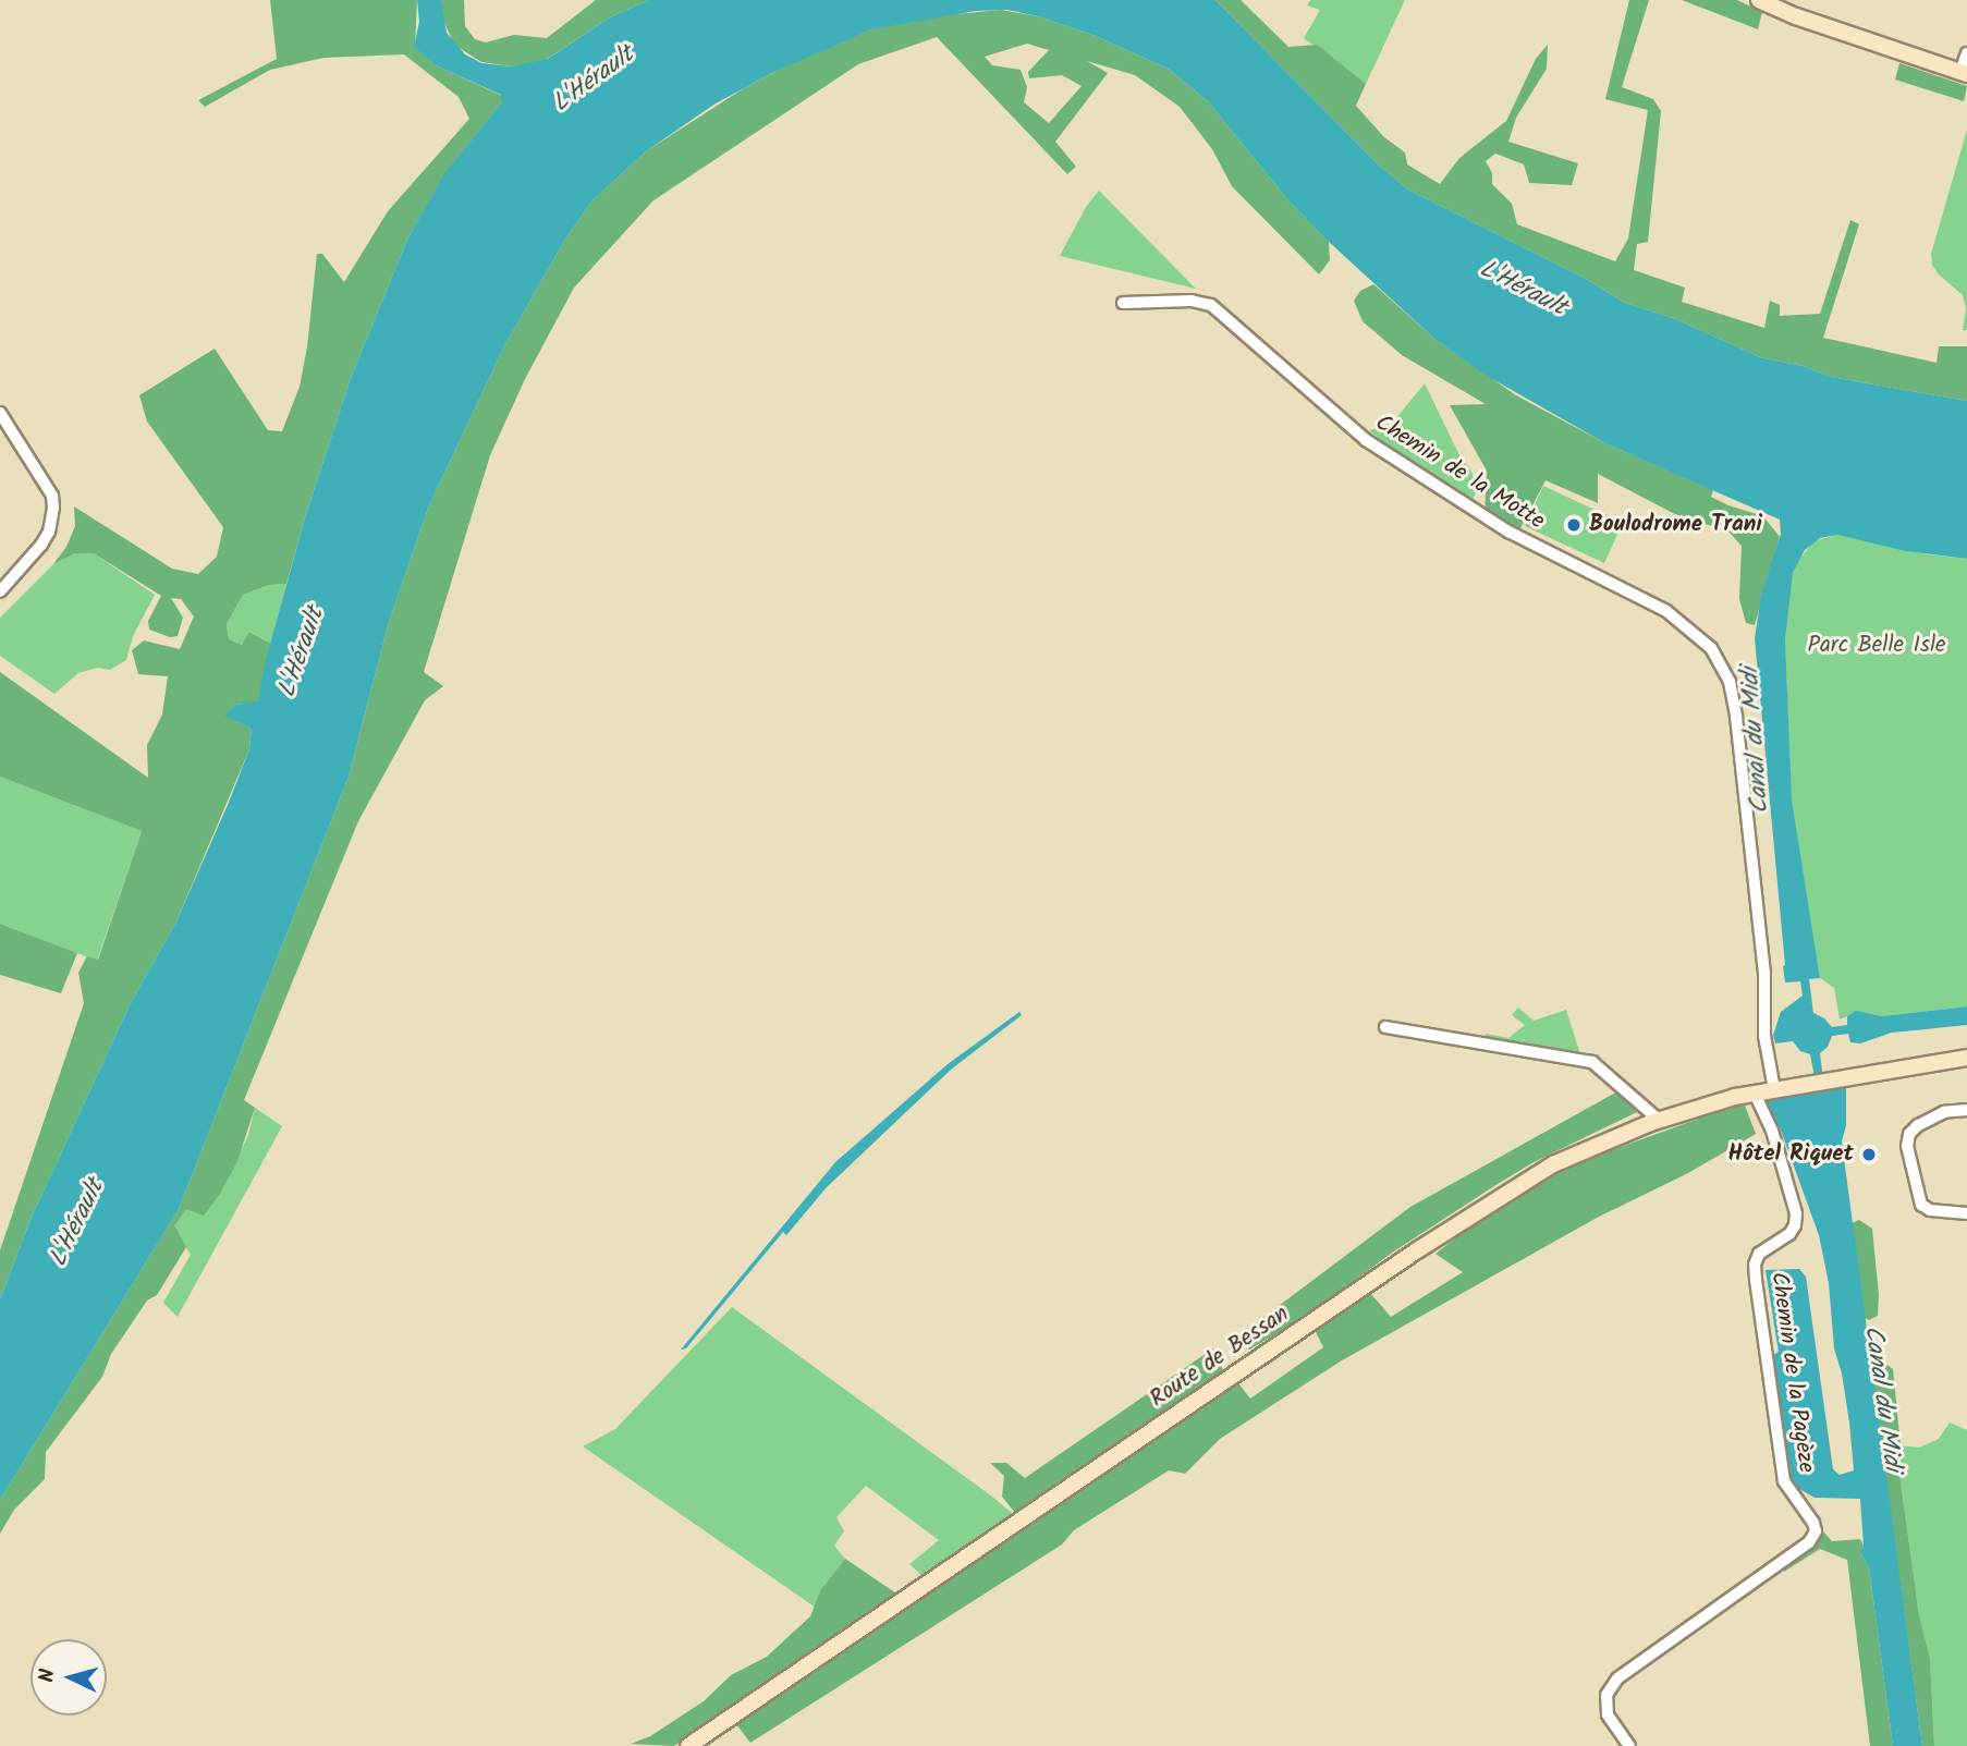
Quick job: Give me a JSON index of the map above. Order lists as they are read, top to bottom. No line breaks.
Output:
{"streets":{"main road":["Route de Bessan"],"street":["Chemin de la Motte","Chemin de la Pagèze"]},"crossings":[["Chemin de la Motte","Route de Bessan"],["Route de Bessan","Chemin de la Pagèze"]],"water":["L'Hérault","Canal du Midi"],"parks":["Parc Belle Isle"],"places":["Boulodrome Trani","Hôtel Riquet"],"north":"left"}
